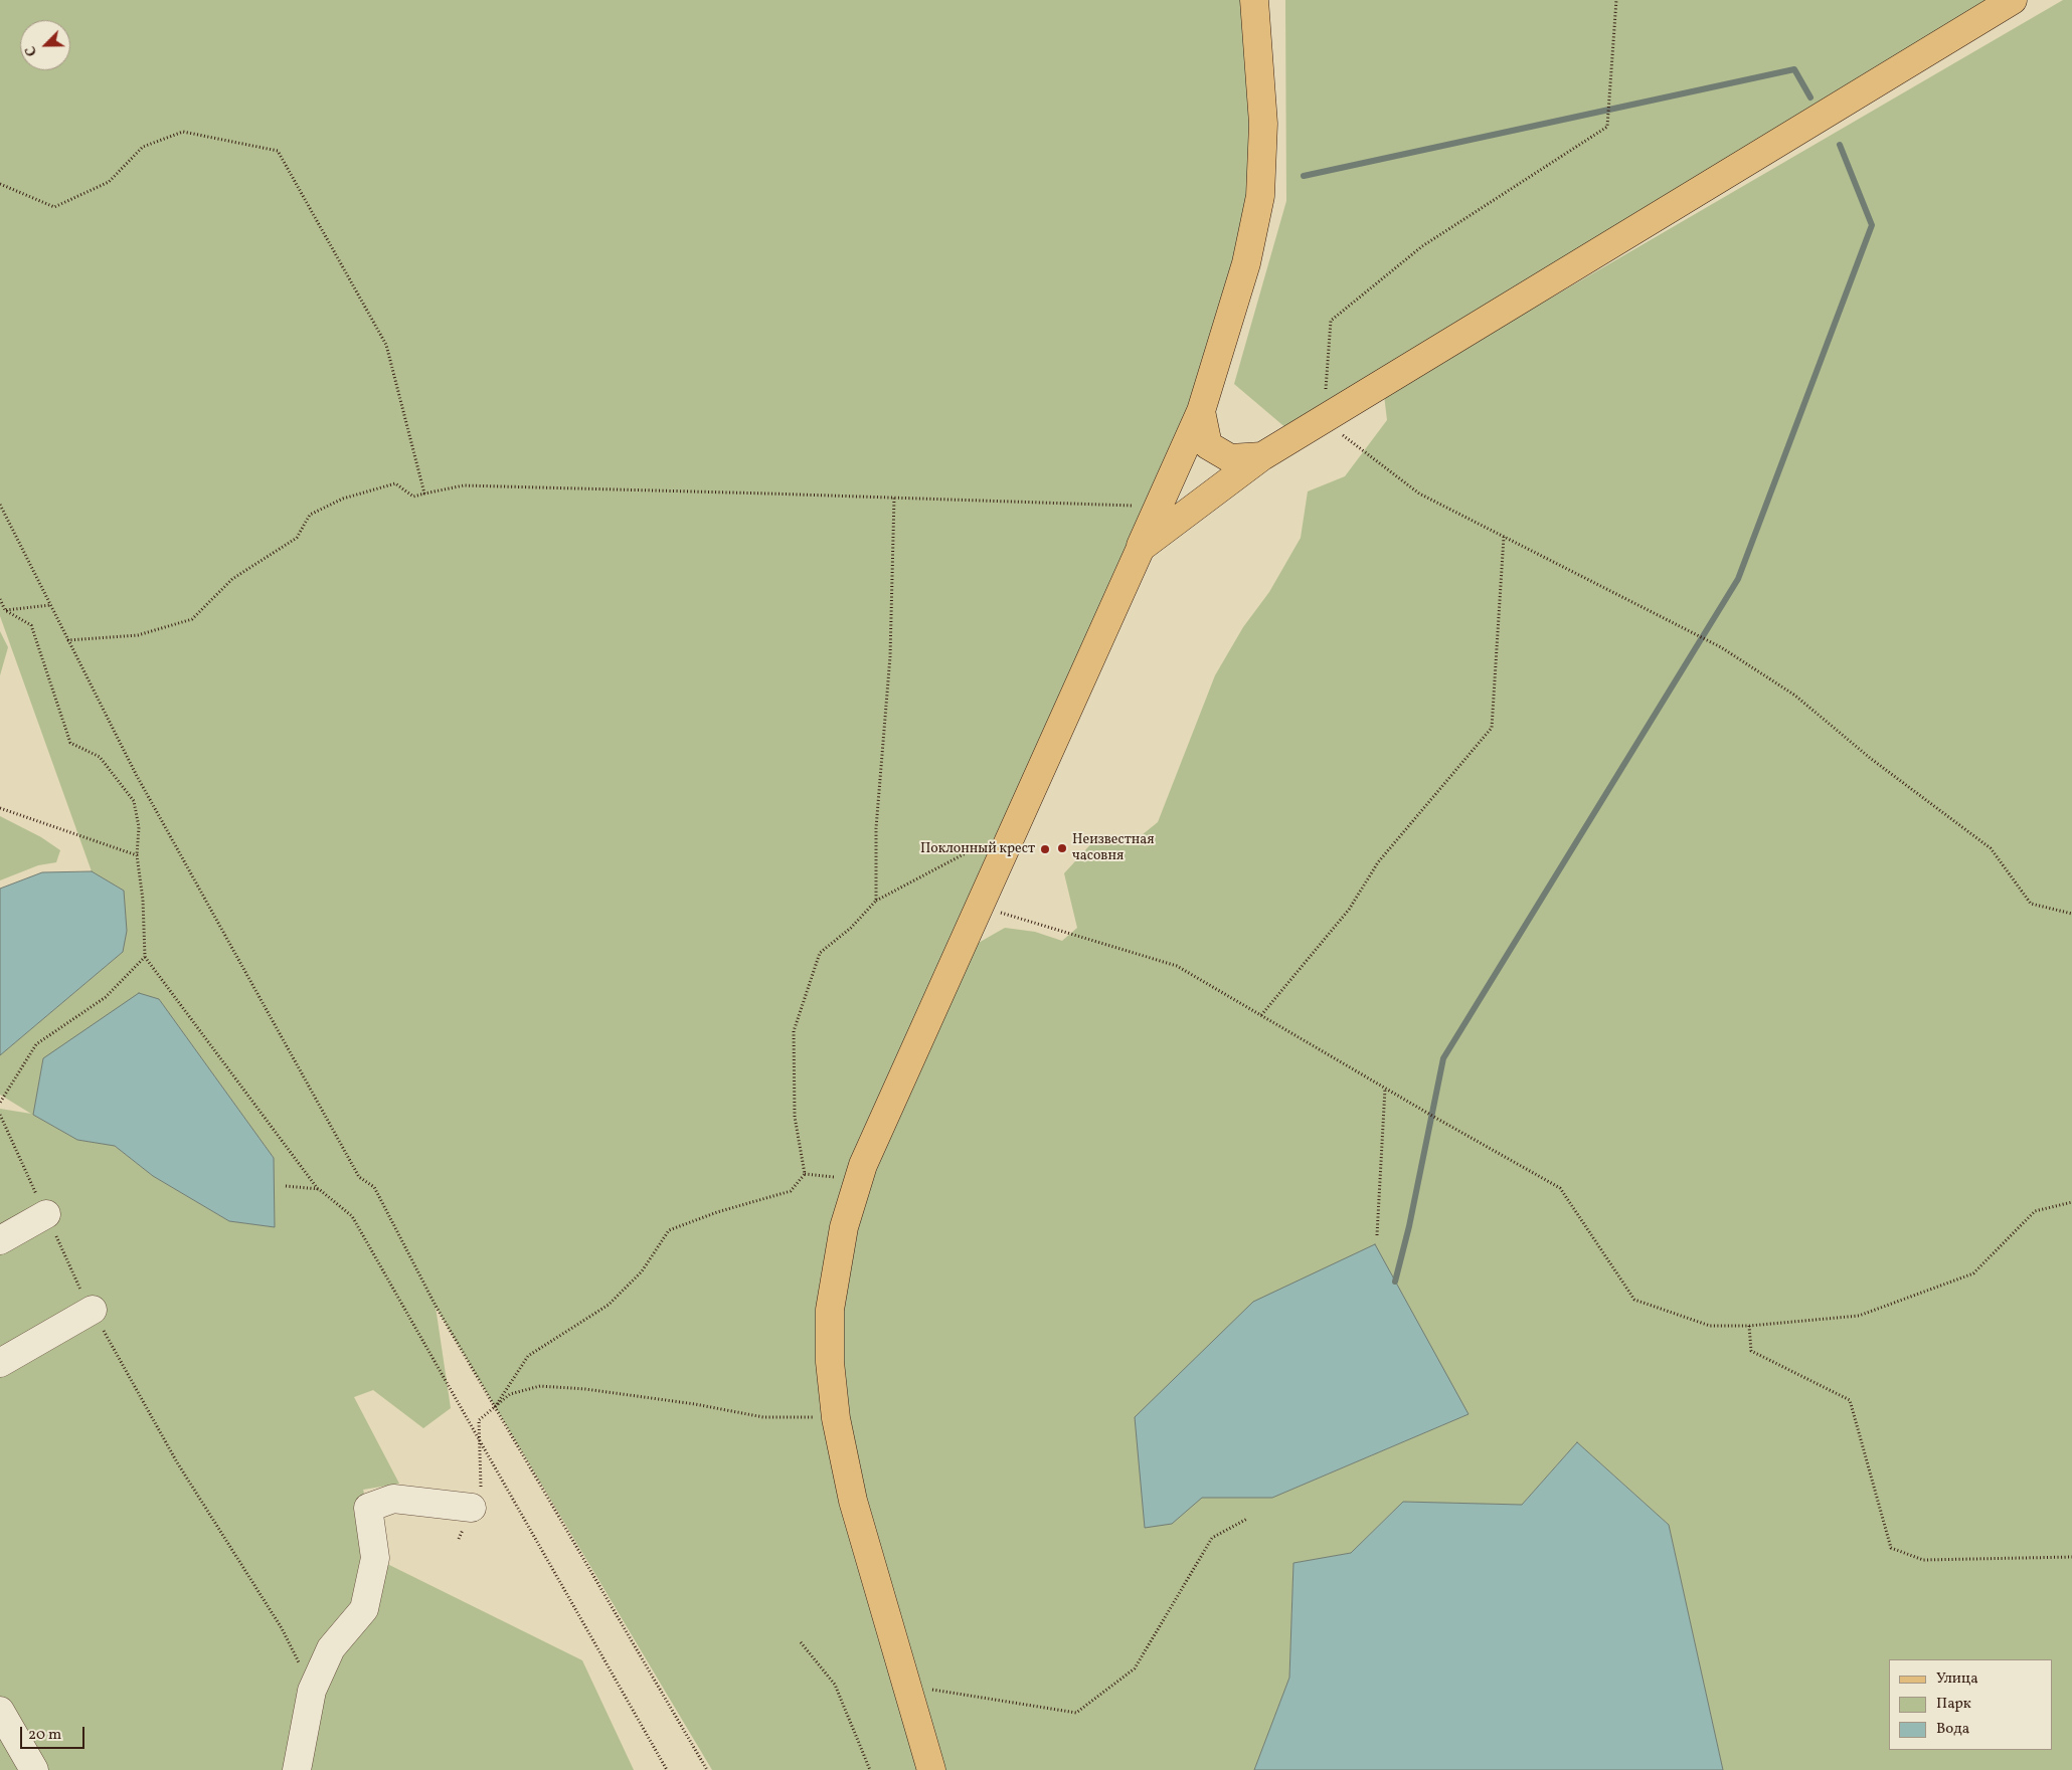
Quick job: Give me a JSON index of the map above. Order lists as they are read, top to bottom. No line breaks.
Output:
{"places":["Неизвестная часовня","Поклонный крест"],"legend":["Улица","Парк","Вода"],"scale_bar":"20 m","north":"bottom left"}
